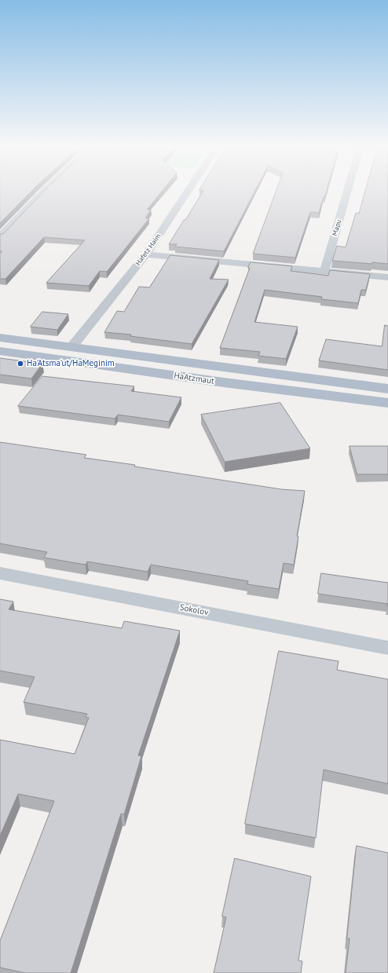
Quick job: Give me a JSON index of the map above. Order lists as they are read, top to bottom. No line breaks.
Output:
{"streets":{"main road":["HaAtzmaut"],"street":["Mapu","Hafetz Haim","Sokolov"]},"crossings":[["Hafetz Haim","HaAtzmaut"]],"places":["Ha'Atsma'ut/HaMeginim"]}
